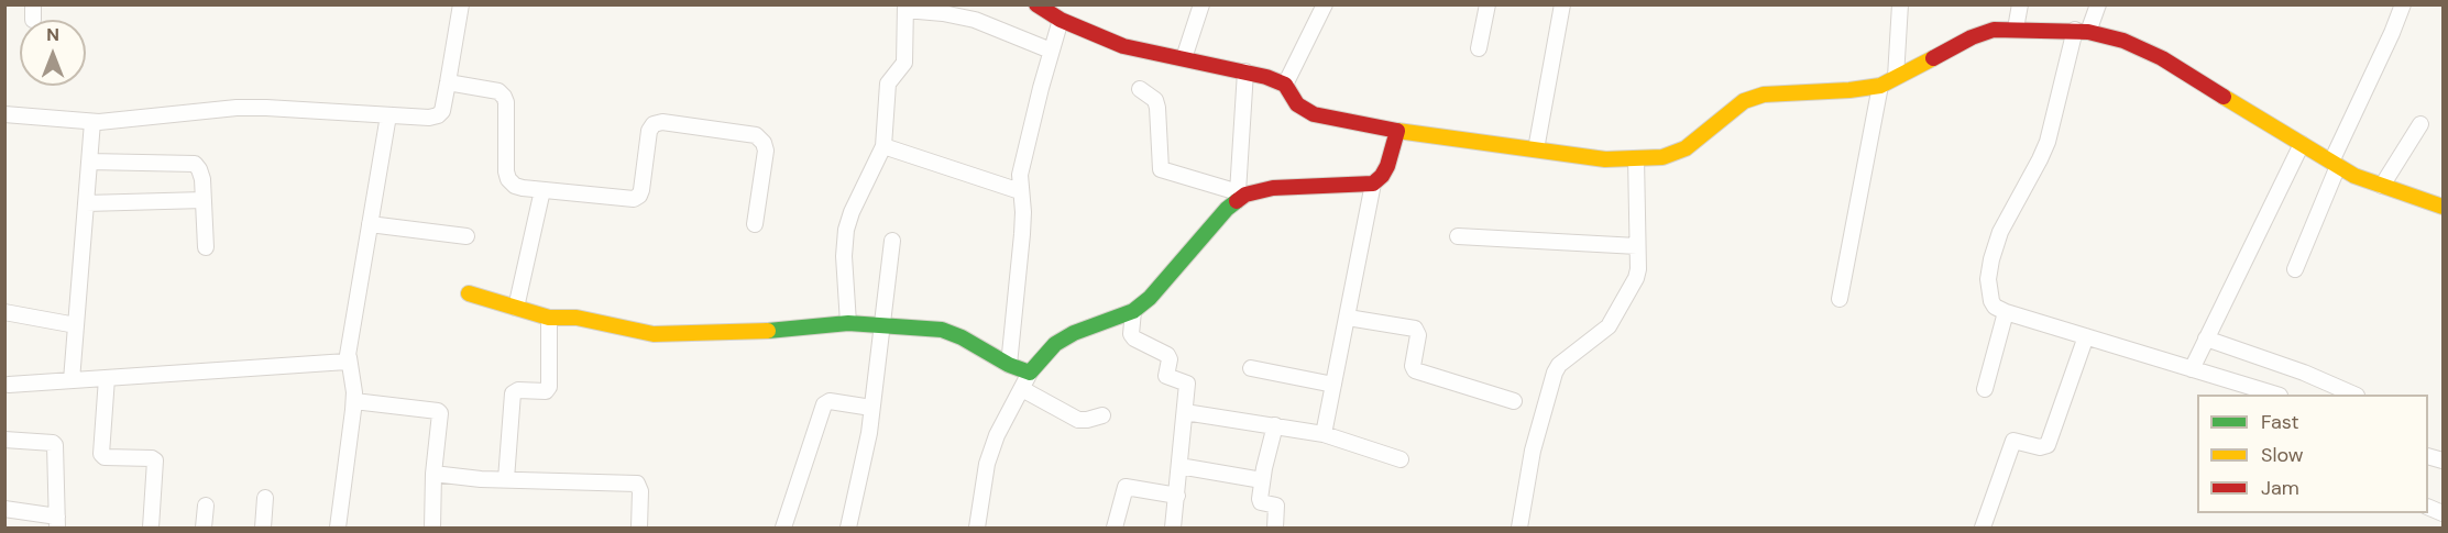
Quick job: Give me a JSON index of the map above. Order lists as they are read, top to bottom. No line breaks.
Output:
{"legend":["Fast","Slow","Jam"],"north":"top"}
